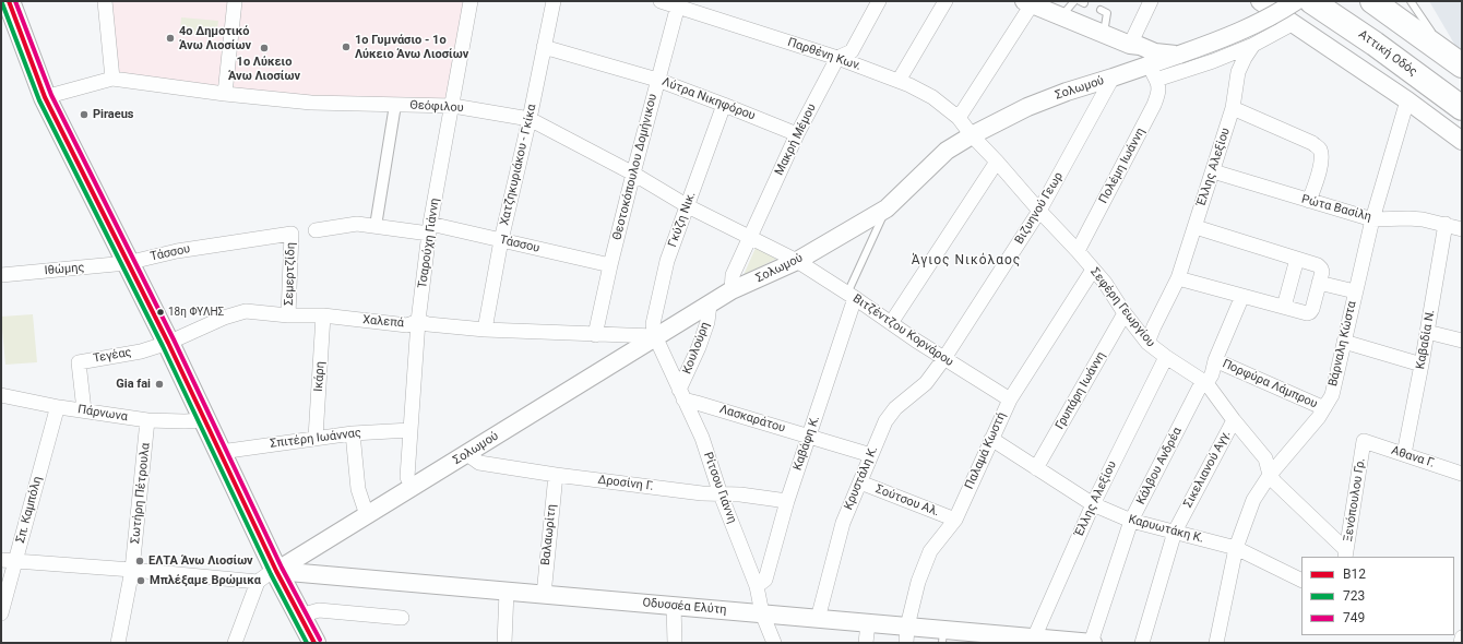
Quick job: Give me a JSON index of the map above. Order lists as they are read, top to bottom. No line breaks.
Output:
{"streets":{"highway":["Αττική Οδός"],"street":["Παρθένη Κων.","Σολωμού","Λύτρα Νικηφόρου","Θεόφιλου","Μακρή Μέμου","Χατζηκυριάκου - Γκίκα","Πολέμη Ιωάννη","Θεοτοκόπουλου Δομήνικου","Έλλης Αλεξίου","Βιζυηνού Γεωρ","Ρώτα Βασίλη","Γκύζη Νικ.","Τσαρούχη Γιάννη","Τάσσου","Ιθώμης","Σεμερτζίδη","Σεφέρη Γεωργίου","Χαλεπά","Βιτζέντζου Κορνάρου","Καβαδία Ν.","Βάρναλη Κώστα","Κουλούρη","Τεγέας","Ικάρη","Πορφύρα Λάμπρου","Γρυπάρη Ιωάννη","Πάρνωνα","Λασκαράτου","Σπιτέρη Ιωάννας","Καβάφη Κ.","Παλαμά Κωστή","Αθανα Γ.","Κάλβου Ανδρέα","Σικελιανού Αγγ.","Κρυστάλη Κ.","Δροσίνη Γ.","Ρίτσου Γιάννη","Σωτήρη Πέτρουλα","Ξενόπουλου Γρ.","Σούτσου Αλ.","Σπ. Καμπόλη","Καρυωτάκη Κ.","Βαλαωρίτη","Οδυσσέα Ελύτη"]},"crossings":[["Παρθένη Κων.","Σολωμού"],["Παρθένη Κων.","Μακρή Μέμου"],["Παρθένη Κων.","Θεοτοκόπουλου Δομήνικου"],["Παρθένη Κων.","Σεφέρη Γεωργίου"],["Σολωμού","Θεόφιλου"],["Σολωμού","Μακρή Μέμου"],["Σολωμού","Πολέμη Ιωάννη"],["Σολωμού","Βιζυηνού Γεωρ"],["Σολωμού","Γκύζη Νικ."],["Σολωμού","Τσαρούχη Γιάννη"],["Σολωμού","Σεφέρη Γεωργίου"],["Σολωμού","Χαλεπά"],["Σολωμού","Βιτζέντζου Κορνάρου"],["Σολωμού","Κουλούρη"],["Σολωμού","Δροσίνη Γ."],["Σολωμού","Ρίτσου Γιάννη"],["Σολωμού","Οδυσσέα Ελύτη"],["Λύτρα Νικηφόρου","Μακρή Μέμου"],["Λύτρα Νικηφόρου","Χατζηκυριάκου - Γκίκα"],["Λύτρα Νικηφόρου","Θεοτοκόπουλου Δομήνικου"],["Λύτρα Νικηφόρου","Γκύζη Νικ."],["Θεόφιλου","Μακρή Μέμου"],["Θεόφιλου","Χατζηκυριάκου - Γκίκα"],["Θεόφιλου","Θεοτοκόπουλου Δομήνικου"],["Θεόφιλου","Γκύζη Νικ."],["Θεόφιλου","Τσαρούχη Γιάννη"],["Θεόφιλου","Βιτζέντζου Κορνάρου"],["Χατζηκυριάκου - Γκίκα","Τάσσου"],["Χατζηκυριάκου - Γκίκα","Χαλεπά"],["Πολέμη Ιωάννη","Σεφέρη Γεωργίου"],["Θεοτοκόπουλου Δομήνικου","Τάσσου"],["Θεοτοκόπουλου Δομήνικου","Χαλεπά"],["Έλλης Αλεξίου","Ρώτα Βασίλη"],["Έλλης Αλεξίου","Σεφέρη Γεωργίου"],["Έλλης Αλεξίου","Καρυωτάκη Κ."],["Έλλης Αλεξίου","Οδυσσέα Ελύτη"],["Βιζυηνού Γεωρ","Σεφέρη Γεωργίου"],["Βιζυηνού Γεωρ","Βιτζέντζου Κορνάρου"],["Βιζυηνού Γεωρ","Κρυστάλη Κ."],["Ρώτα Βασίλη","Καβαδία Ν."],["Ρώτα Βασίλη","Βάρναλη Κώστα"],["Γκύζη Νικ.","Χαλεπά"],["Γκύζη Νικ.","Ρίτσου Γιάννη"],["Τσαρούχη Γιάννη","Τάσσου"],["Τσαρούχη Γιάννη","Χαλεπά"],["Τσαρούχη Γιάννη","Σπιτέρη Ιωάννας"],["Τάσσου","Ιθώμης"],["Τάσσου","Σεμερτζίδη"],["Σεμερτζίδη","Χαλεπά"],["Σεφέρη Γεωργίου","Βάρναλη Κώστα"],["Σεφέρη Γεωργίου","Γρυπάρη Ιωάννη"],["Σεφέρη Γεωργίου","Παλαμά Κωστή"],["Σεφέρη Γεωργίου","Κάλβου Ανδρέα"],["Σεφέρη Γεωργίου","Σικελιανού Αγγ."],["Σεφέρη Γεωργίου","Ξενόπουλου Γρ."],["Χαλεπά","Τεγέας"],["Χαλεπά","Ικάρη"],["Χαλεπά","Ρίτσου Γιάννη"],["Βιτζέντζου Κορνάρου","Καβάφη Κ."],["Βιτζέντζου Κορνάρου","Παλαμά Κωστή"],["Βιτζέντζου Κορνάρου","Κρυστάλη Κ."],["Καβαδία Ν.","Αθανα Γ."],["Βάρναλη Κώστα","Πορφύρα Λάμπρου"],["Βάρναλη Κώστα","Καρυωτάκη Κ."],["Κουλούρη","Λασκαράτου"],["Κουλούρη","Ρίτσου Γιάννη"],["Τεγέας","Πάρνωνα"],["Ικάρη","Σπιτέρη Ιωάννας"],["Πορφύρα Λάμπρου","Κάλβου Ανδρέα"],["Γρυπάρη Ιωάννη","Καρυωτάκη Κ."],["Πάρνωνα","Σωτήρη Πέτρουλα"],["Πάρνωνα","Σπ. Καμπόλη"],["Λασκαράτου","Καβάφη Κ."],["Λασκαράτου","Κρυστάλη Κ."],["Λασκαράτου","Ρίτσου Γιάννη"],["Καβάφη Κ.","Δροσίνη Γ."],["Καβάφη Κ.","Ρίτσου Γιάννη"],["Παλαμά Κωστή","Σούτσου Αλ."],["Παλαμά Κωστή","Καρυωτάκη Κ."],["Παλαμά Κωστή","Οδυσσέα Ελύτη"],["Αθανα Γ.","Ξενόπουλου Γρ."],["Κάλβου Ανδρέα","Καρυωτάκη Κ."],["Κάλβου Ανδρέα","Οδυσσέα Ελύτη"],["Σικελιανού Αγγ.","Καρυωτάκη Κ."],["Κρυστάλη Κ.","Σούτσου Αλ."],["Κρυστάλη Κ.","Οδυσσέα Ελύτη"],["Δροσίνη Γ.","Ρίτσου Γιάννη"],["Δροσίνη Γ.","Βαλαωρίτη"],["Ρίτσου Γιάννη","Οδυσσέα Ελύτη"],["Βαλαωρίτη","Οδυσσέα Ελύτη"]],"districts":["Άγιος Νικόλαος"],"places":["4ο Δημοτικό Άνω Λιοσίων","1ο Γυμνάσιο - 1ο Λύκειο Άνω Λιοσίων","1ο Λύκειο Άνω Λιοσίων","Piraeus","18η ΦΥΛΗΣ","Gia fai","ΕΛΤΑ Άνω Λιοσίων","Μπλέξαμε Βρώμικα"],"lines":["transit line Β12","transit line 749","transit line 723"],"legend":["Β12","723","749"]}
